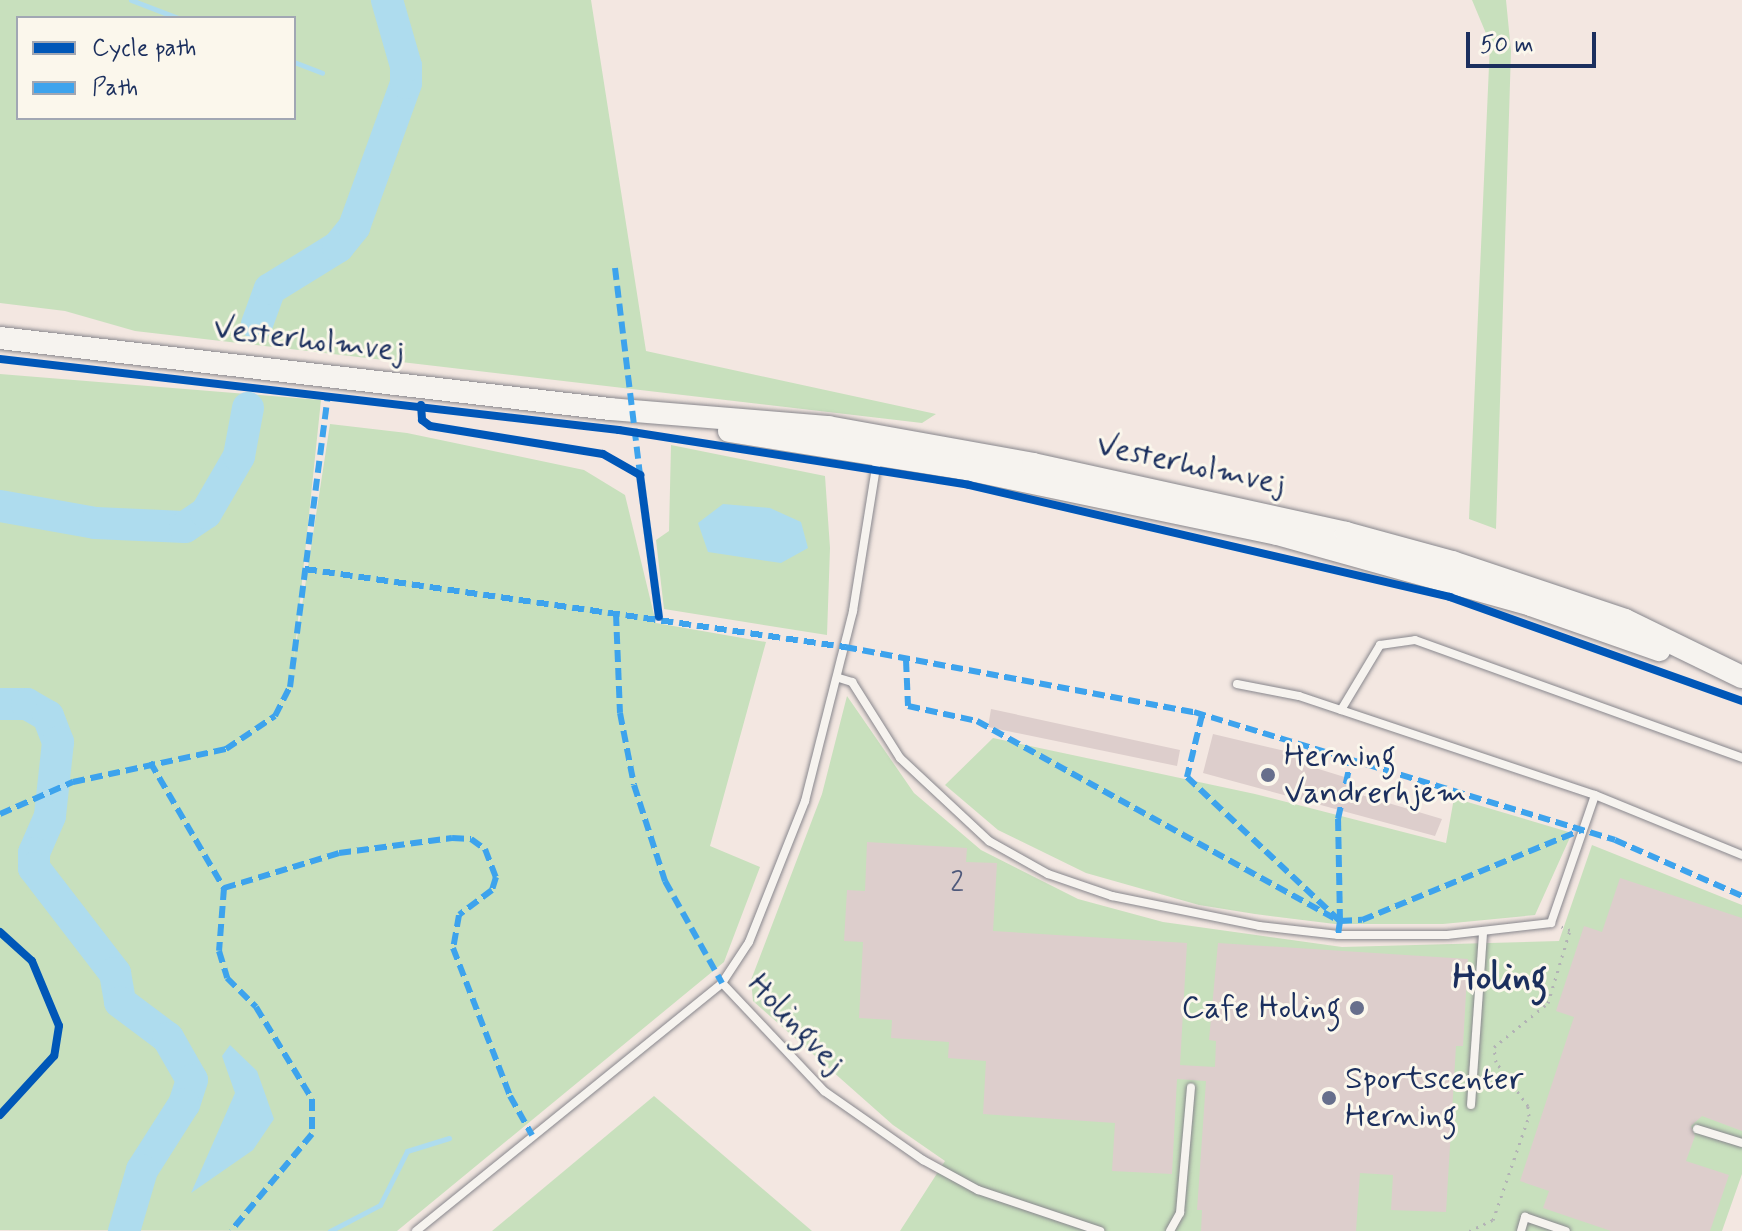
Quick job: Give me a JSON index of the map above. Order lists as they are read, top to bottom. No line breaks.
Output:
{"streets":{"street":["Vesterholmvej"],"lane":["Holingvej"]},"districts":["Holing"],"places":["Herning Vandrerhjem","Cafe Holing","Sportscenter Herning"],"house_numbers":["2"],"legend":["Cycle path","Path"],"scale_bar":"50 m"}
